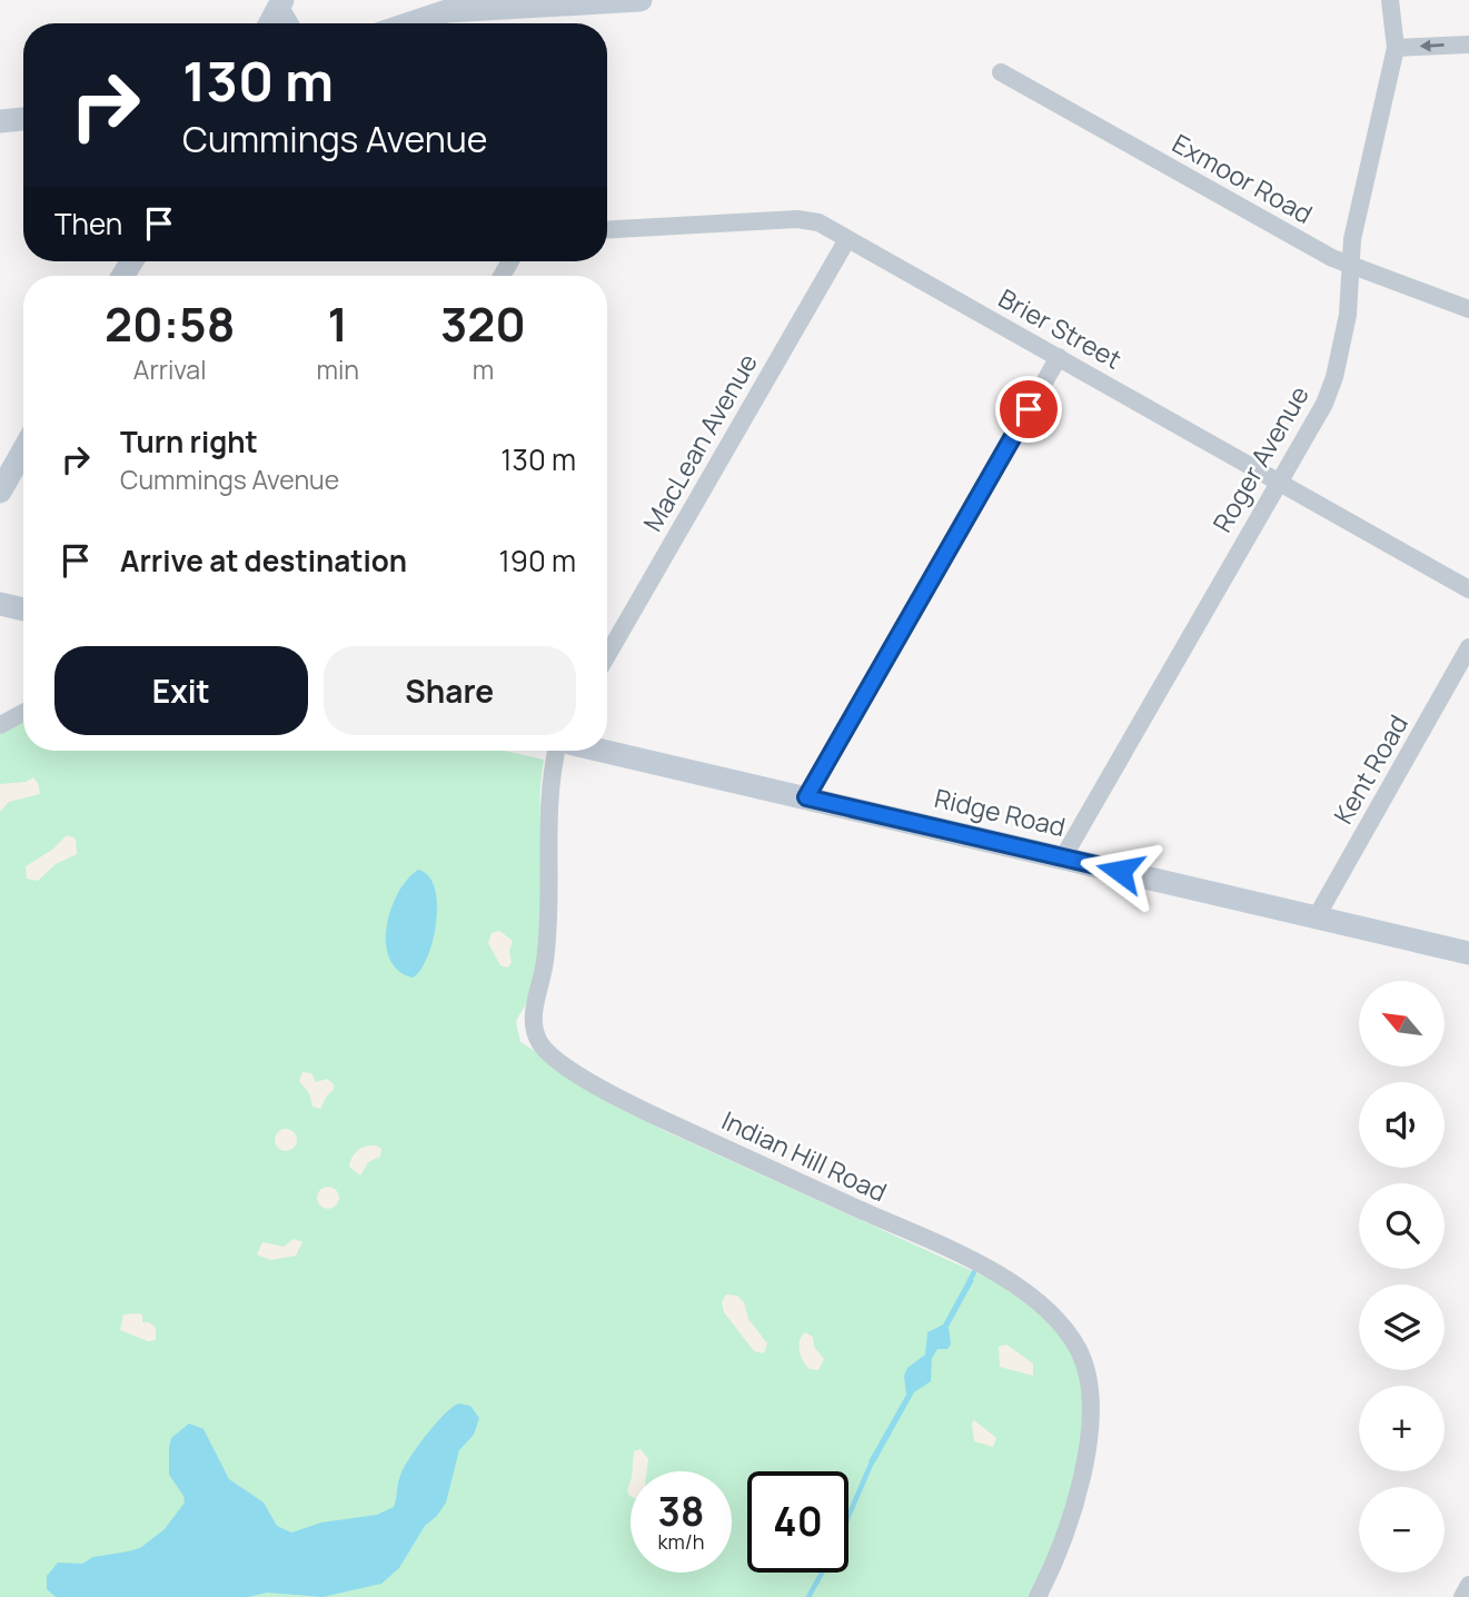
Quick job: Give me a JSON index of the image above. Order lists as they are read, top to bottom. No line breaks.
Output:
{"streets":{"street":["Exmoor Road","Brier Street","MacLean Avenue","Roger Avenue","Kent Road","Ridge Road","Indian Hill Road"]},"crossings":[["Exmoor Road","Roger Avenue"],["Brier Street","MacLean Avenue"],["Brier Street","Roger Avenue"],["Roger Avenue","Ridge Road"],["Kent Road","Ridge Road"]],"north":"top left","page":{"turn":["130 m","Cummings Avenue"],"then":"Then","eta":["20:58","Arrival","1","min","320","m"],"list":[{"name":"Turn right","note":"Cummings Avenue","value":"130 m"},{"name":"Arrive at destination","value":"190 m"}],"buttons":["Exit","Share"],"map_buttons":["+","−"],"speed":"38 km/h","limit":"40"}}
